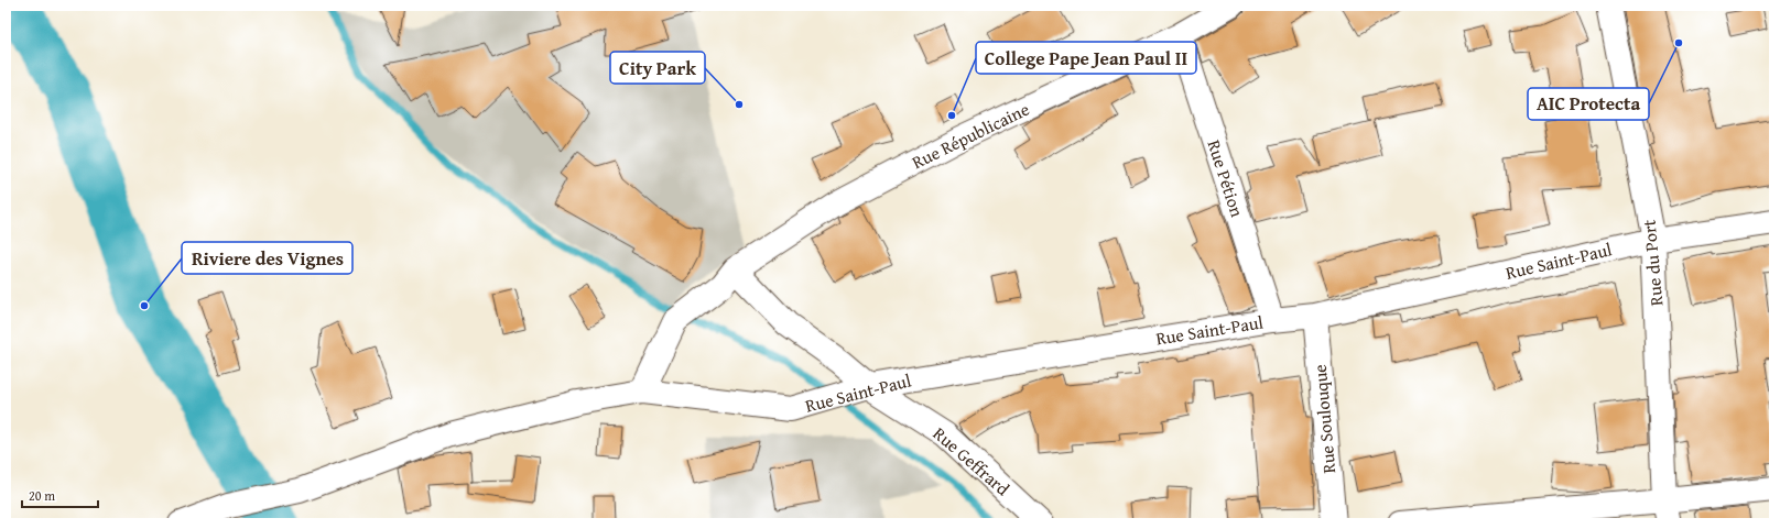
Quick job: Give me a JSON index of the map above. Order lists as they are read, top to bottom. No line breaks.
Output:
{"streets":{"street":["Rue Républicaine","Rue Pétion","Rue Saint-Paul","Rue du Port","Rue Soulouque","Rue Geffrard"]},"crossings":[["Rue Républicaine","Rue Pétion"],["Rue Républicaine","Rue Saint-Paul"],["Rue Républicaine","Rue Geffrard"],["Rue Pétion","Rue Saint-Paul"],["Rue Saint-Paul","Rue du Port"],["Rue Saint-Paul","Rue Soulouque"],["Rue Saint-Paul","Rue Geffrard"]],"places":["AIC Protecta","City Park","College Pape Jean Paul II","Riviere des Vignes"],"scale_bar":"20 m"}
